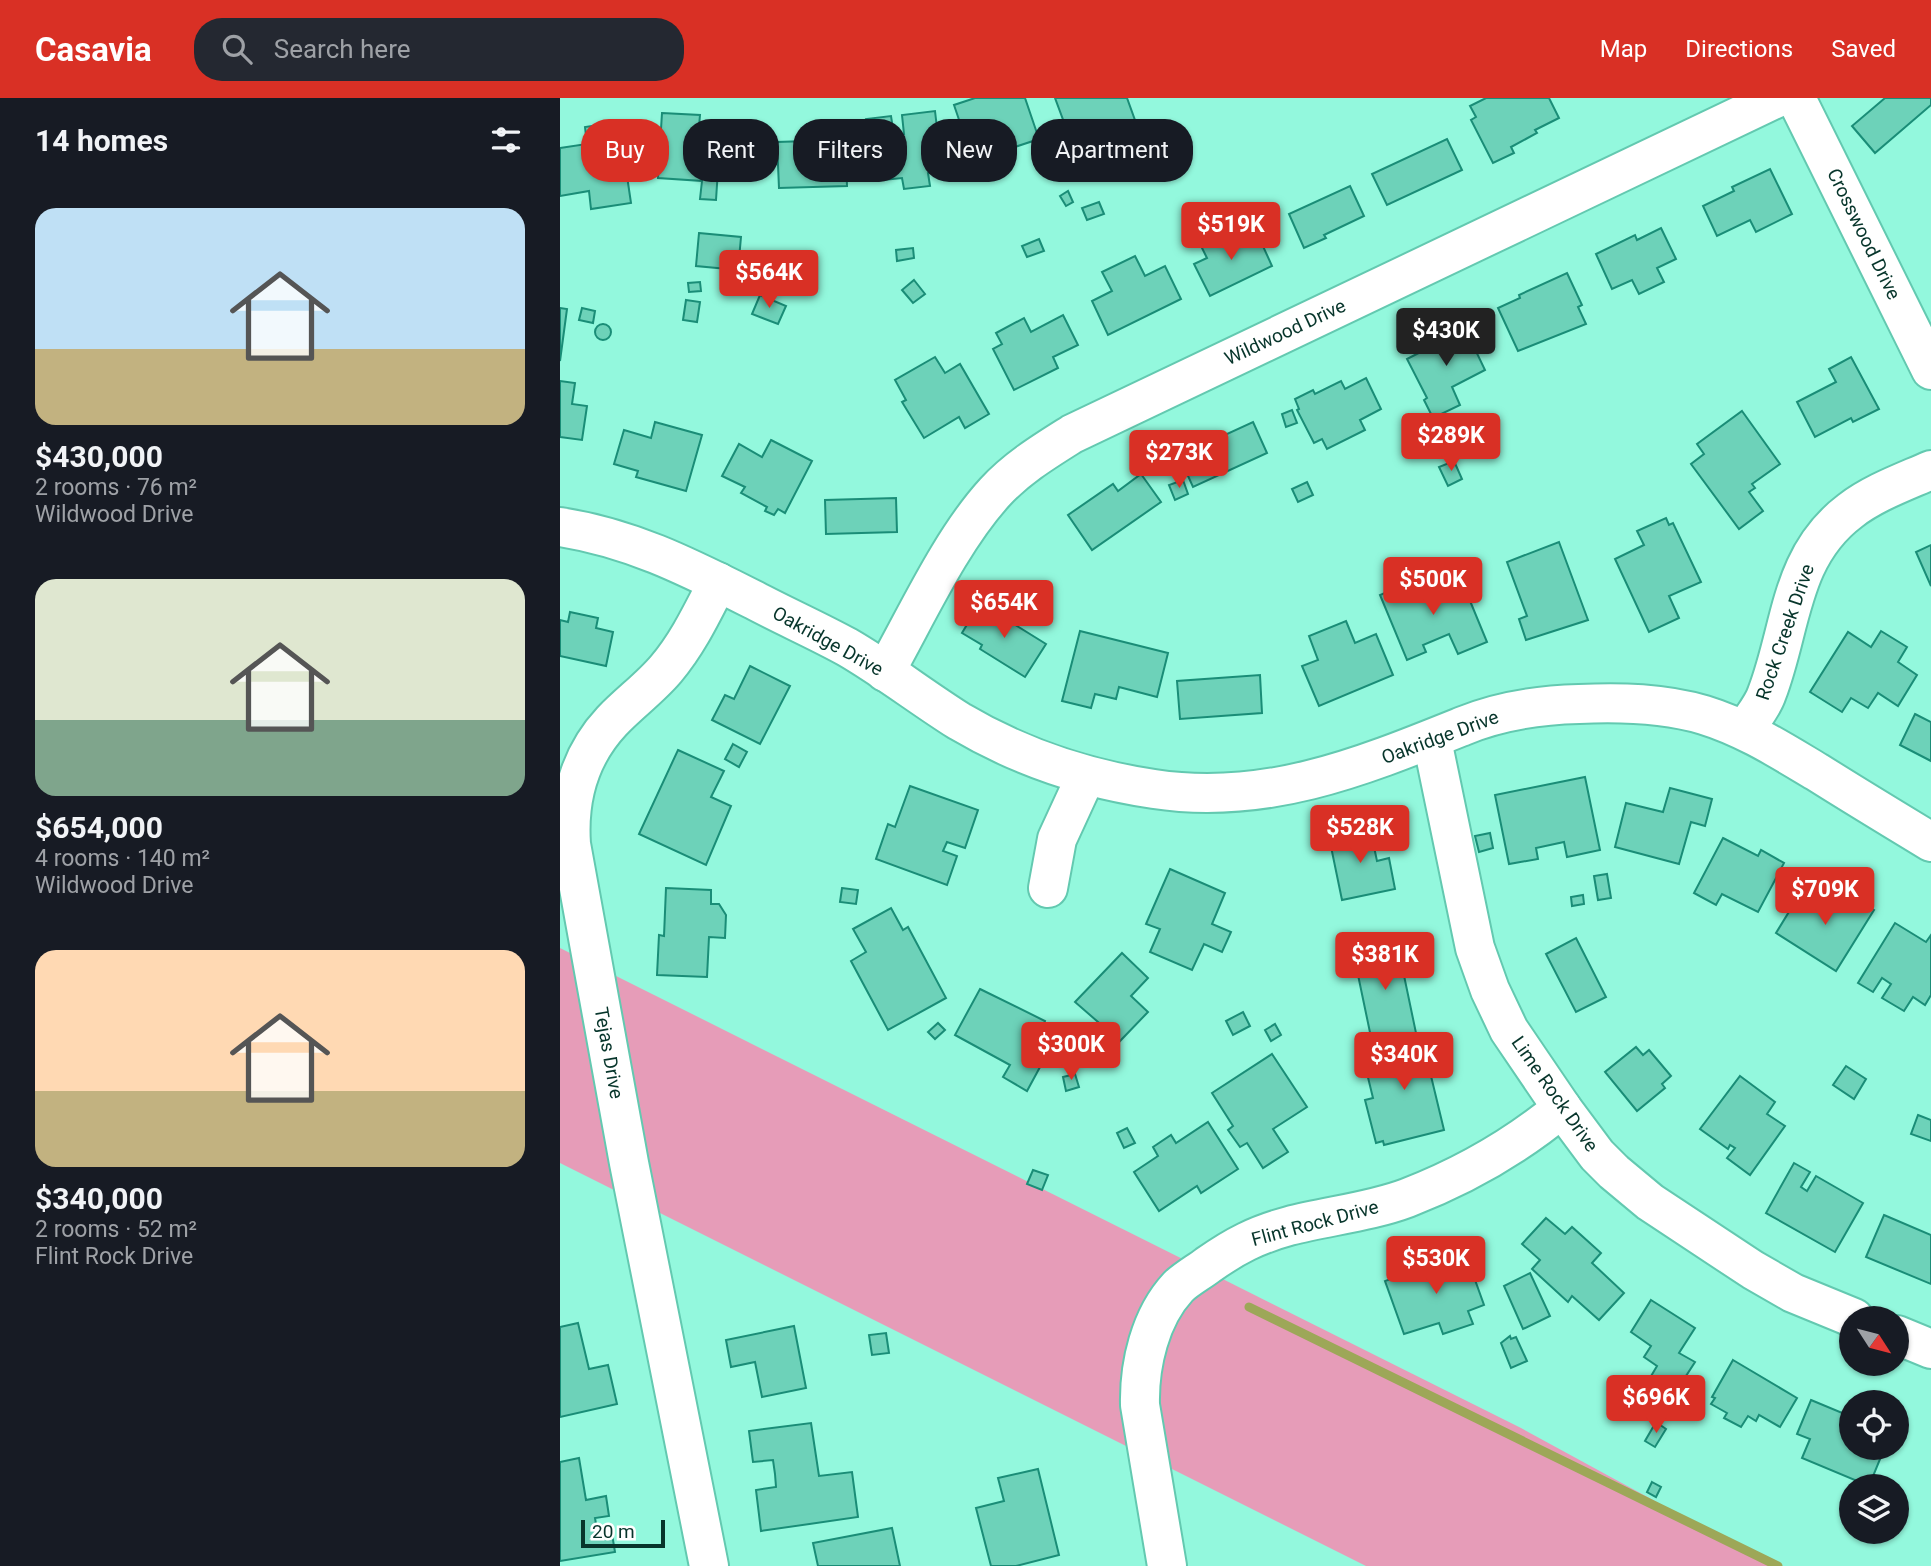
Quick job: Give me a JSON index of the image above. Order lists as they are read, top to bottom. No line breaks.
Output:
{"streets":{"street":["Crosswood Drive","Wildwood Drive","Rock Creek Drive","Oakridge Drive","Tejas Drive","Lime Rock Drive","Flint Rock Drive"]},"crossings":[["Wildwood Drive","Oakridge Drive"],["Rock Creek Drive","Oakridge Drive"],["Oakridge Drive","Tejas Drive"],["Oakridge Drive","Lime Rock Drive"],["Lime Rock Drive","Flint Rock Drive"]],"scale_bar":"20 m","north":"bottom right","page":{"header":"Casavia","search":"Search here","nav":["Map","Directions","Saved"],"heading":"14 homes","chip":["Buy","Rent","Filters","New","Apartment"],"list":[{"name":"$430,000","note":"2 rooms · 76 m² · Wildwood Drive"},{"name":"$654,000","note":"4 rooms · 140 m² · Wildwood Drive"},{"name":"$340,000","note":"2 rooms · 52 m² · Flint Rock Drive"}],"price":["$519K","$564K","$430K","$289K","$273K","$500K","$654K","$528K","$709K","$381K","$300K","$340K","$530K","$696K"],"scale":"20 m"}}
